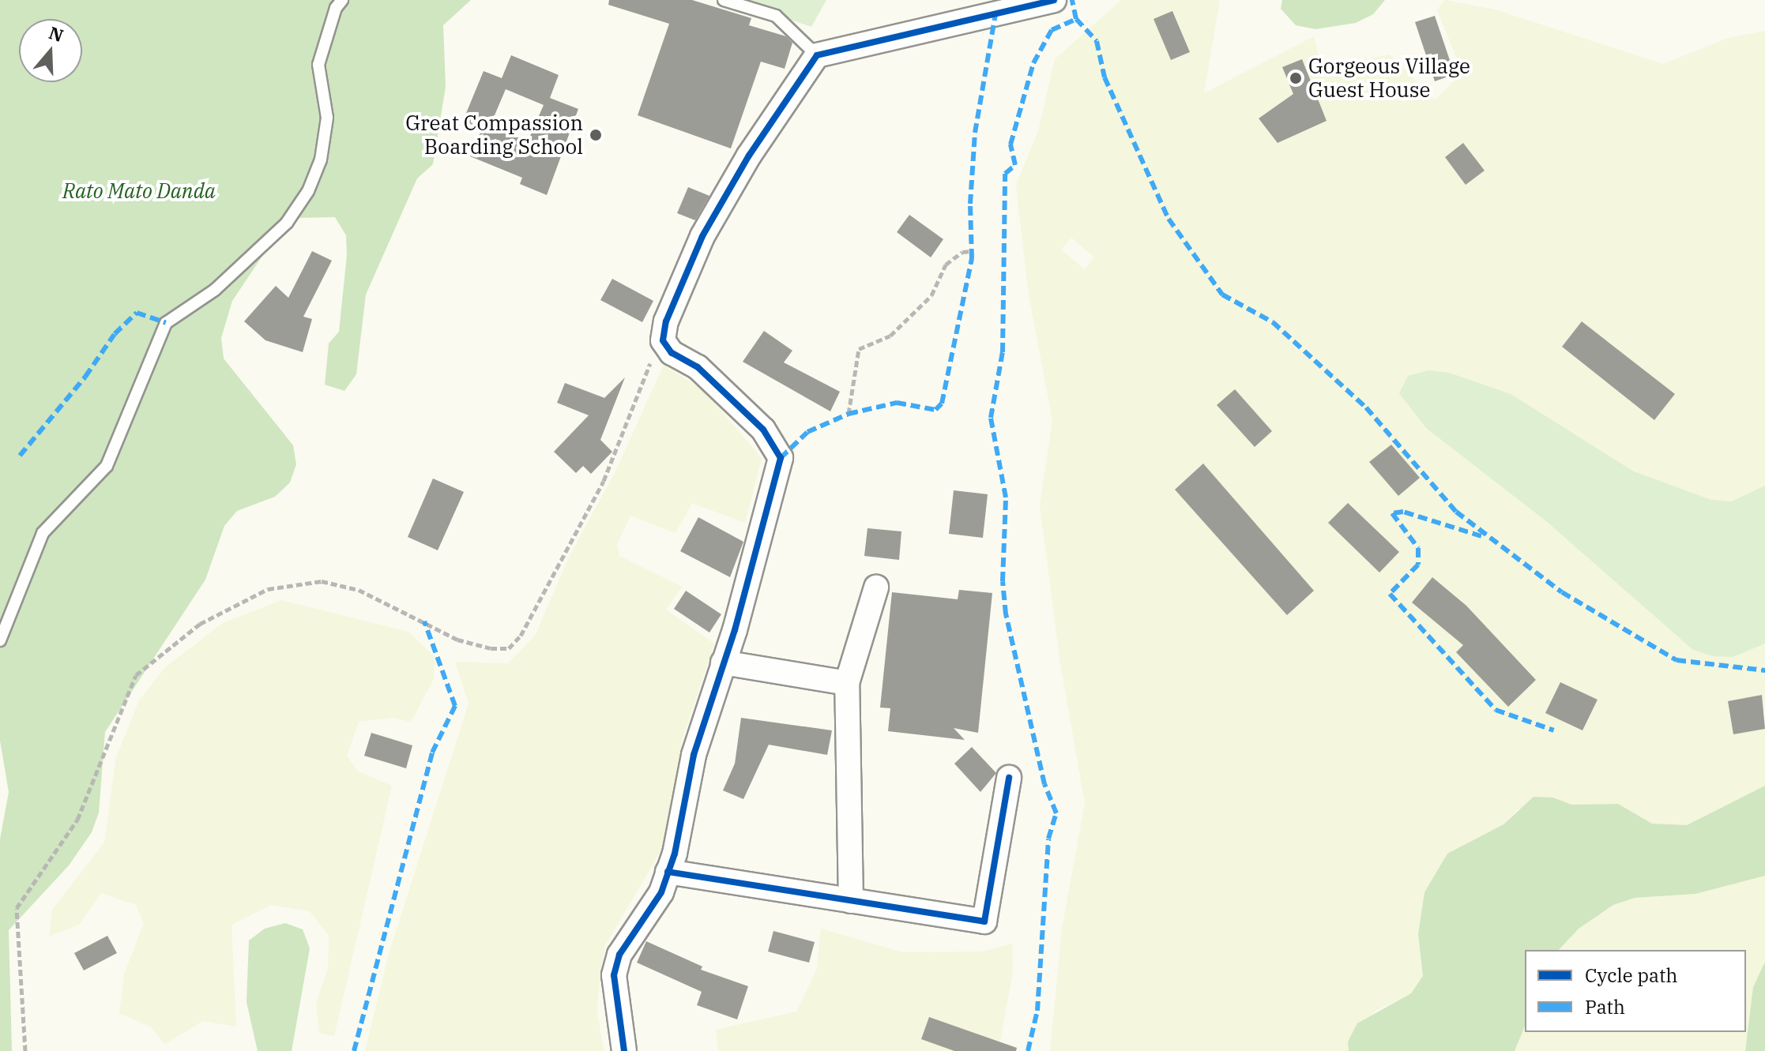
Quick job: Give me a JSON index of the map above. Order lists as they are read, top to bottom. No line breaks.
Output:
{"parks":["Rato Mato Danda"],"places":["Gorgeous Village Guest House","Great Compassion Boarding School"],"legend":["Cycle path","Path"],"north":"top"}
